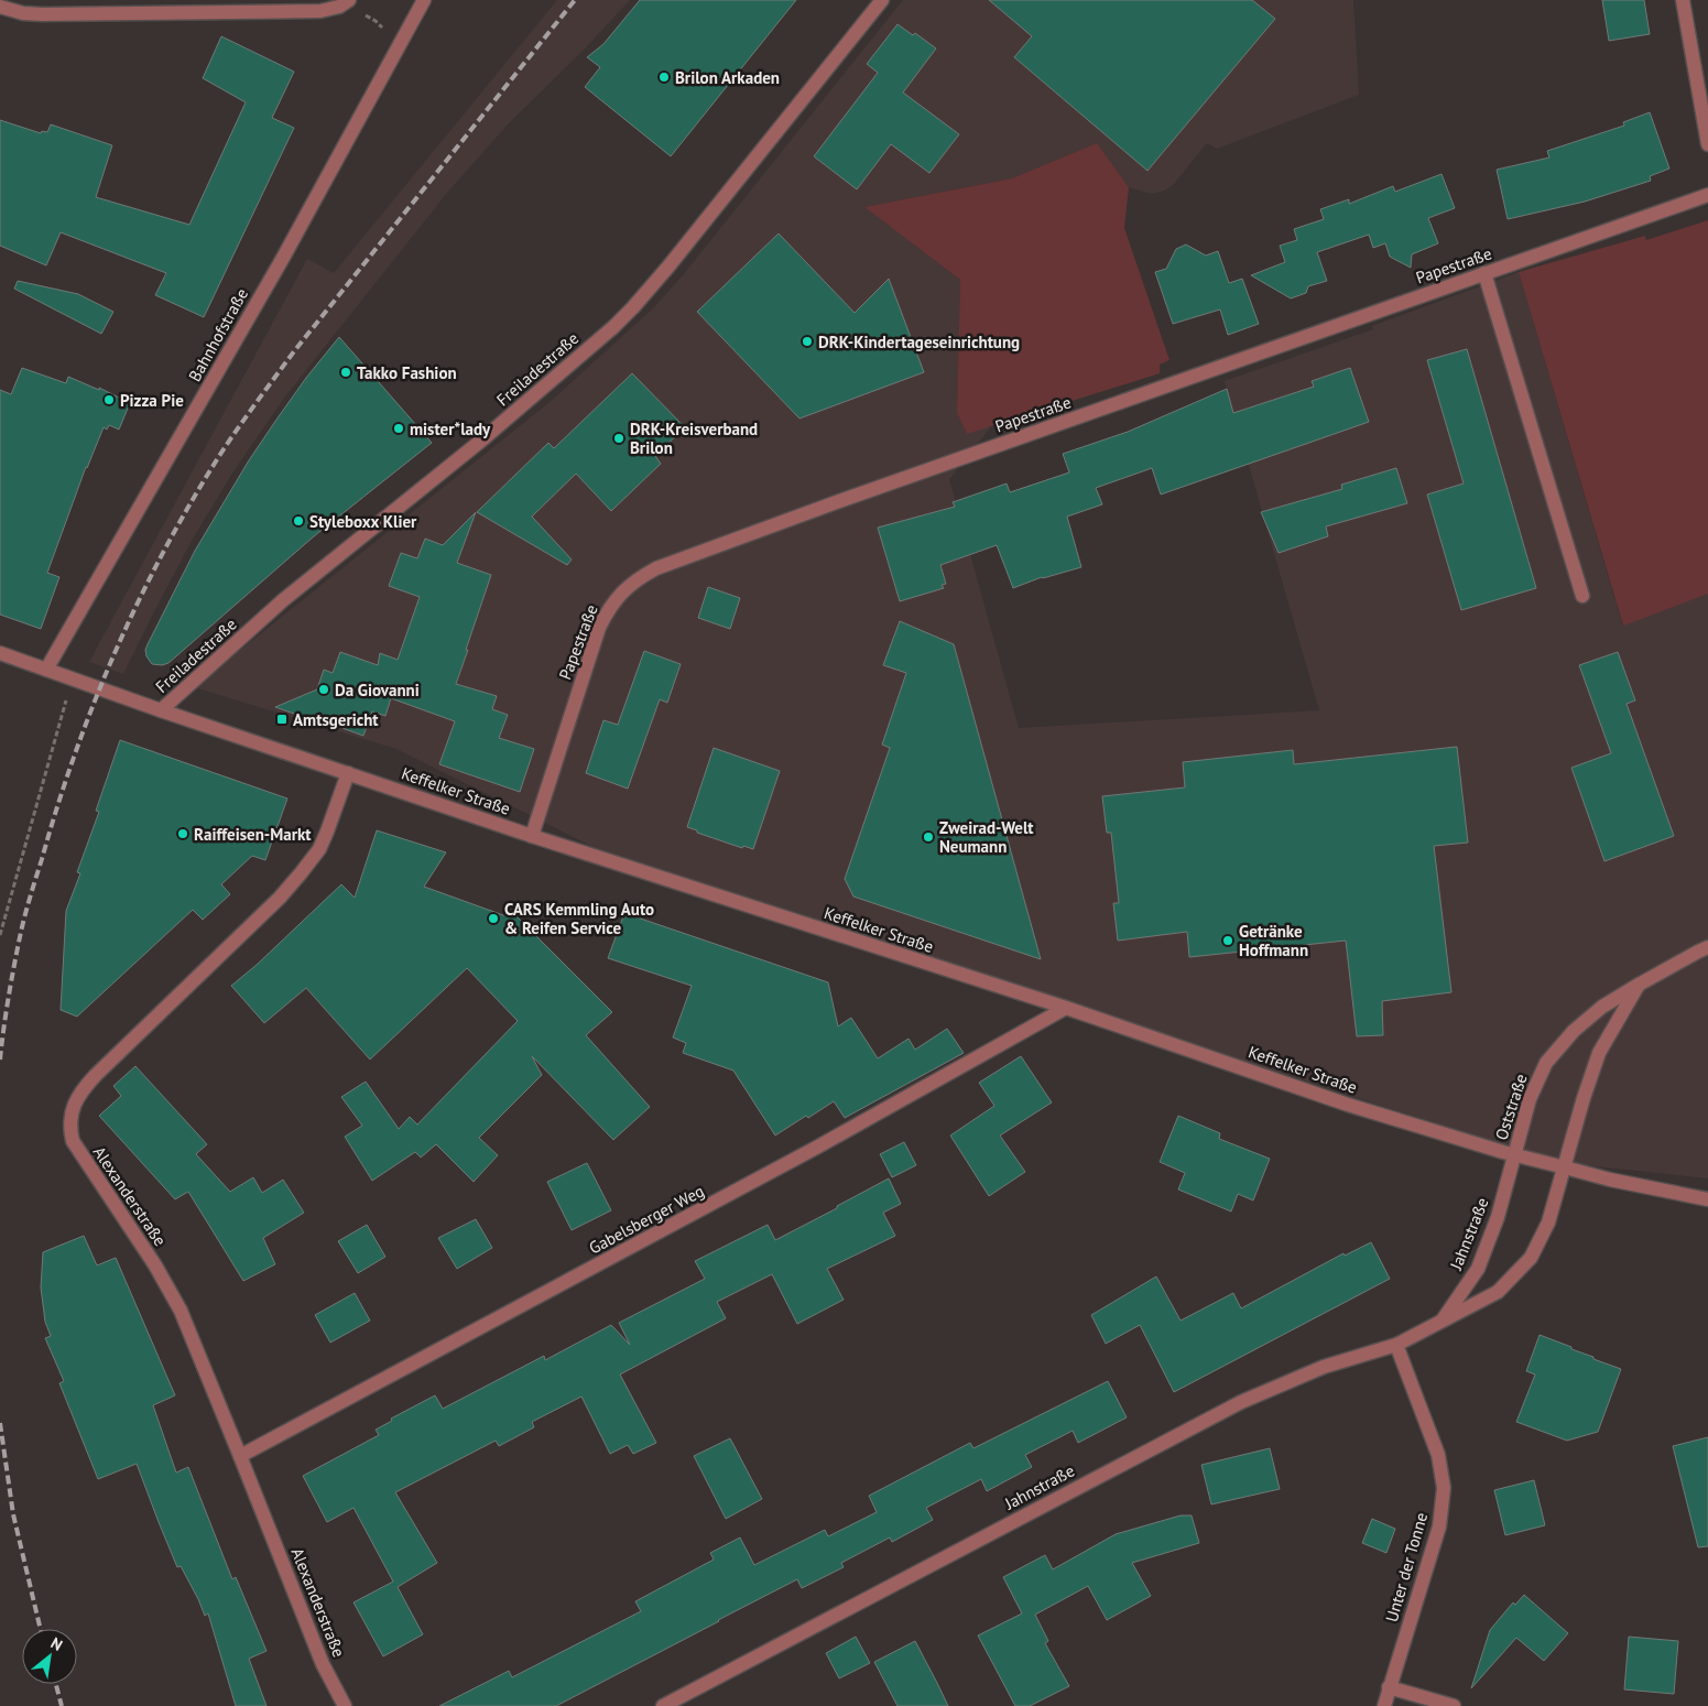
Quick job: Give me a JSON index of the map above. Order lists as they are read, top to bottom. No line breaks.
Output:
{"streets":{"street":["Papestraße","Bahnhofstraße","Freiladestraße","Keffelker Straße","Oststraße","Alexanderstraße","Gabelsberger Weg","Jahnstraße","Unter der Tonne"]},"crossings":[["Papestraße","Keffelker Straße"],["Bahnhofstraße","Keffelker Straße"],["Freiladestraße","Keffelker Straße"],["Keffelker Straße","Oststraße"],["Keffelker Straße","Alexanderstraße"],["Keffelker Straße","Gabelsberger Weg"],["Keffelker Straße","Jahnstraße"],["Oststraße","Jahnstraße"],["Alexanderstraße","Gabelsberger Weg"],["Jahnstraße","Unter der Tonne"]],"places":{"other":["Brilon Arkaden","DRK-Kindertageseinrichtung","Takko Fashion","Pizza Pie","mister*lady","DRK-Kreisverband Brilon","Styleboxx Klier","Da Giovanni","Raiffeisen-Markt","Zweirad-Welt Neumann","CARS Kemmling Auto & Reifen Service","Getränke Hoffmann"],"transit":["Amtsgericht"]},"north":"top right"}
